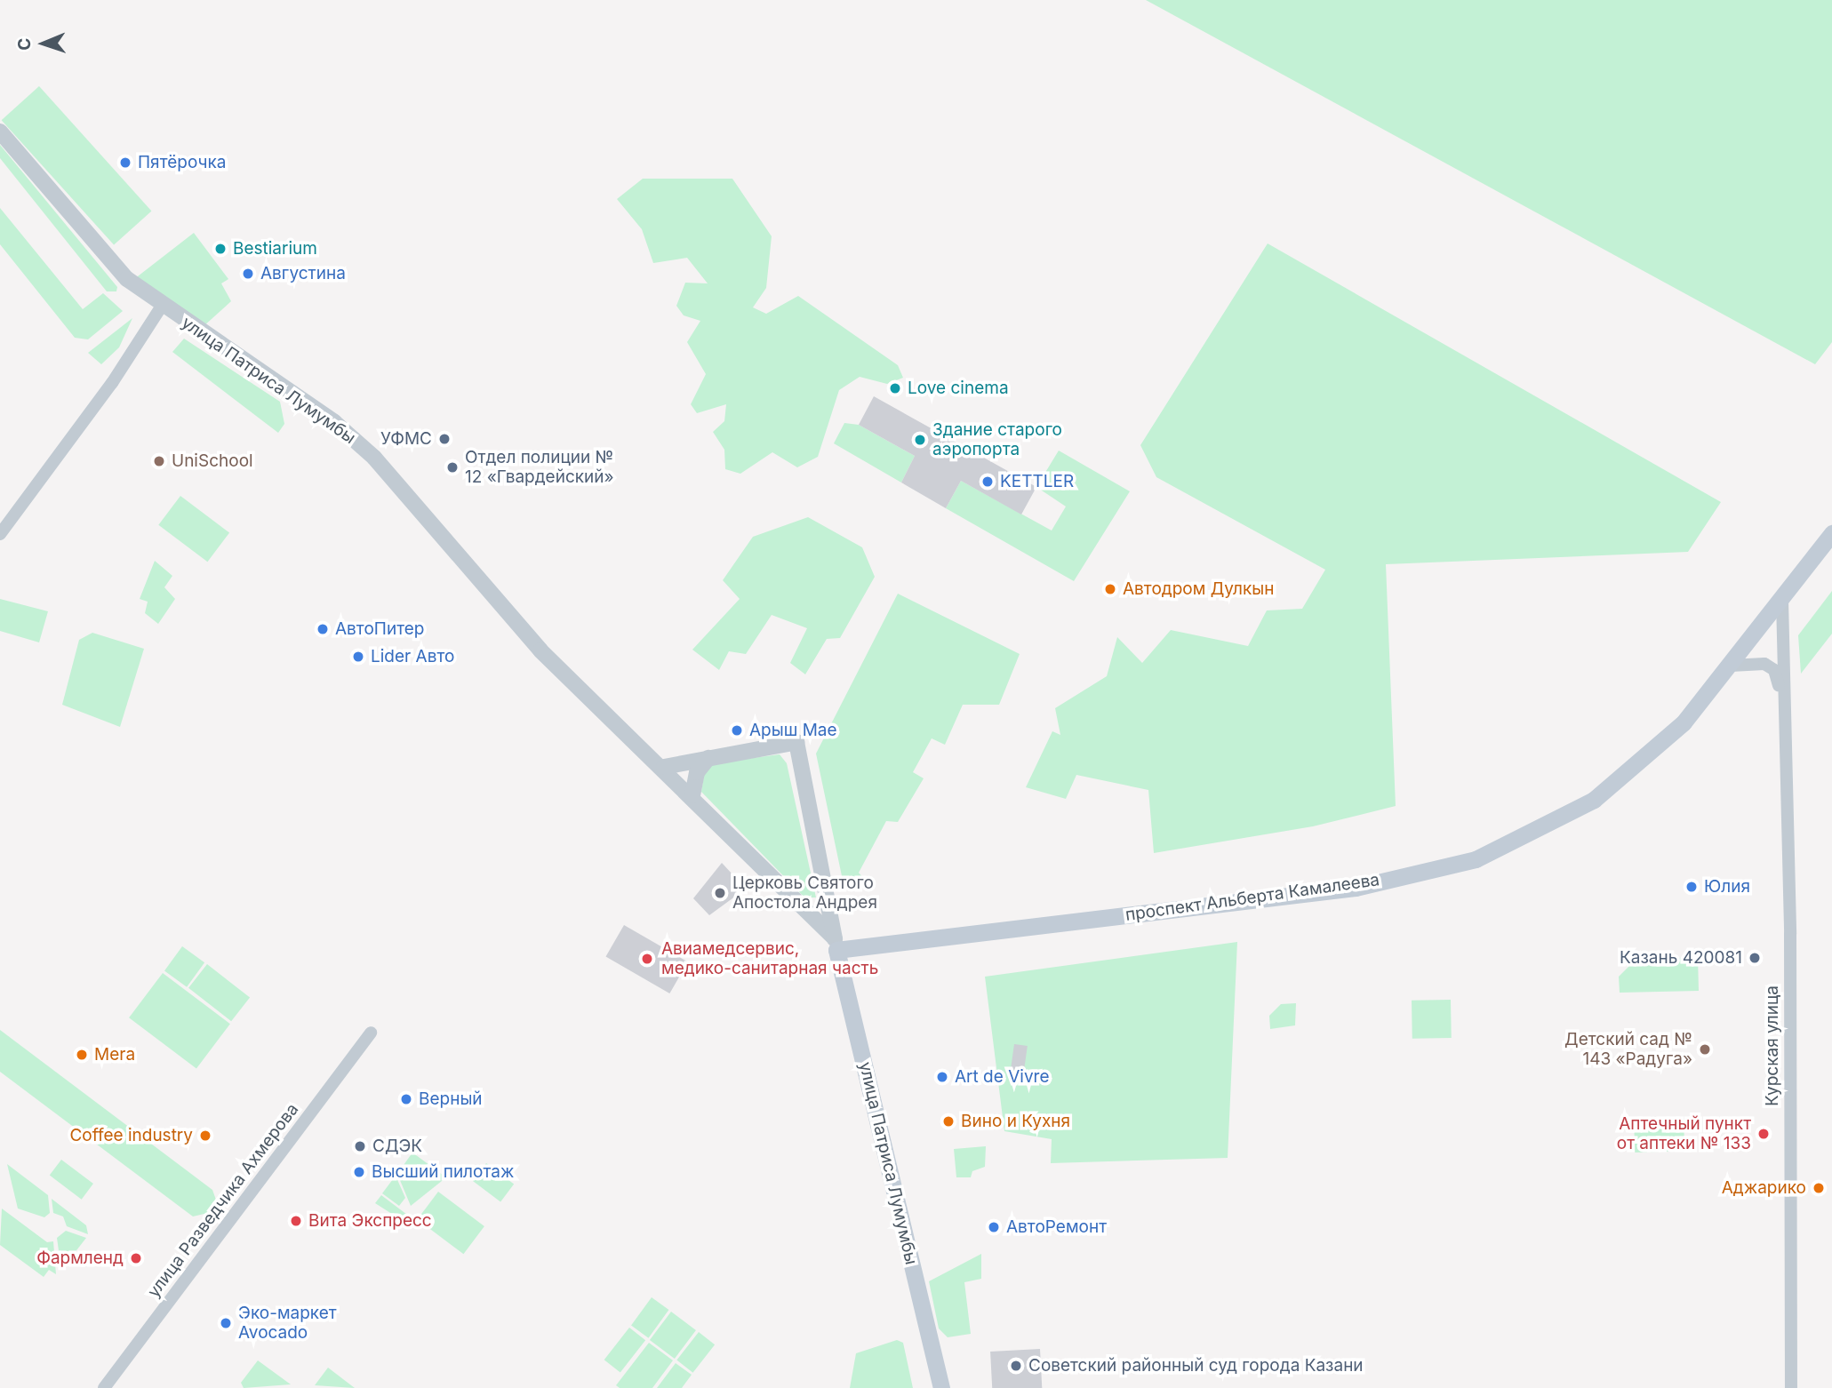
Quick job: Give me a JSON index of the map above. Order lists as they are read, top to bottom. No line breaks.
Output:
{"streets":{"main road":["улица Патриса Лумумбы","проспект Альберта Камалеева"],"street":["Курская улица","улица Разведчика Ахмерова"]},"crossings":[["улица Патриса Лумумбы","проспект Альберта Камалеева"],["проспект Альберта Камалеева","Курская улица"]],"places":["Пятёрочка","Bestiarium","Августина","Love cinema","УФМС","Здание старого аэропорта","UniSchool","Отдел полиции № 12 «Гвардейский»","KETTLER","Автодром Дулкын","АвтоПитер","Lider Авто","Арыш Мае","Юлия","Церковь Святого Апостола Андрея","Казань 420081","Авиамедсервис, медико-санитарная часть","Детский сад № 143 «Радуга»","Mera","Art de Vivre","Верный","Вино и Кухня","Аптечный пункт от аптеки № 133","Coffee industry","СДЭК","Высший пилотаж","Аджарико","Вита Экспресс","АвтоРемонт","Фармленд","Эко-маркет Avocado","Советский районный суд города Казани"],"north":"left"}
